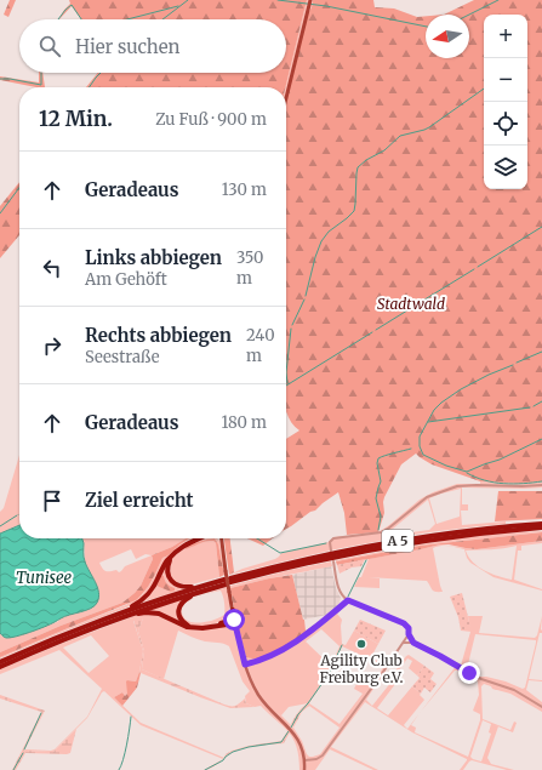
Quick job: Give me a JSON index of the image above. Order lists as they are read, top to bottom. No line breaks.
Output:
{"streets":{"highway":["A 5"]},"water":["Tunisee"],"parks":["Stadtwald"],"places":["Agility Club Freiburg e.V."],"north":"left","page":{"map_buttons":["+","−"],"search":"Hier suchen","heading":["12 Min.","Zu Fuß · 900 m"],"list":[["Geradeaus","130 m"],["Links abbiegen","Am Gehöft","350 m"],["Rechts abbiegen","Seestraße","240 m"],["Geradeaus","180 m"],"Ziel erreicht"]}}
